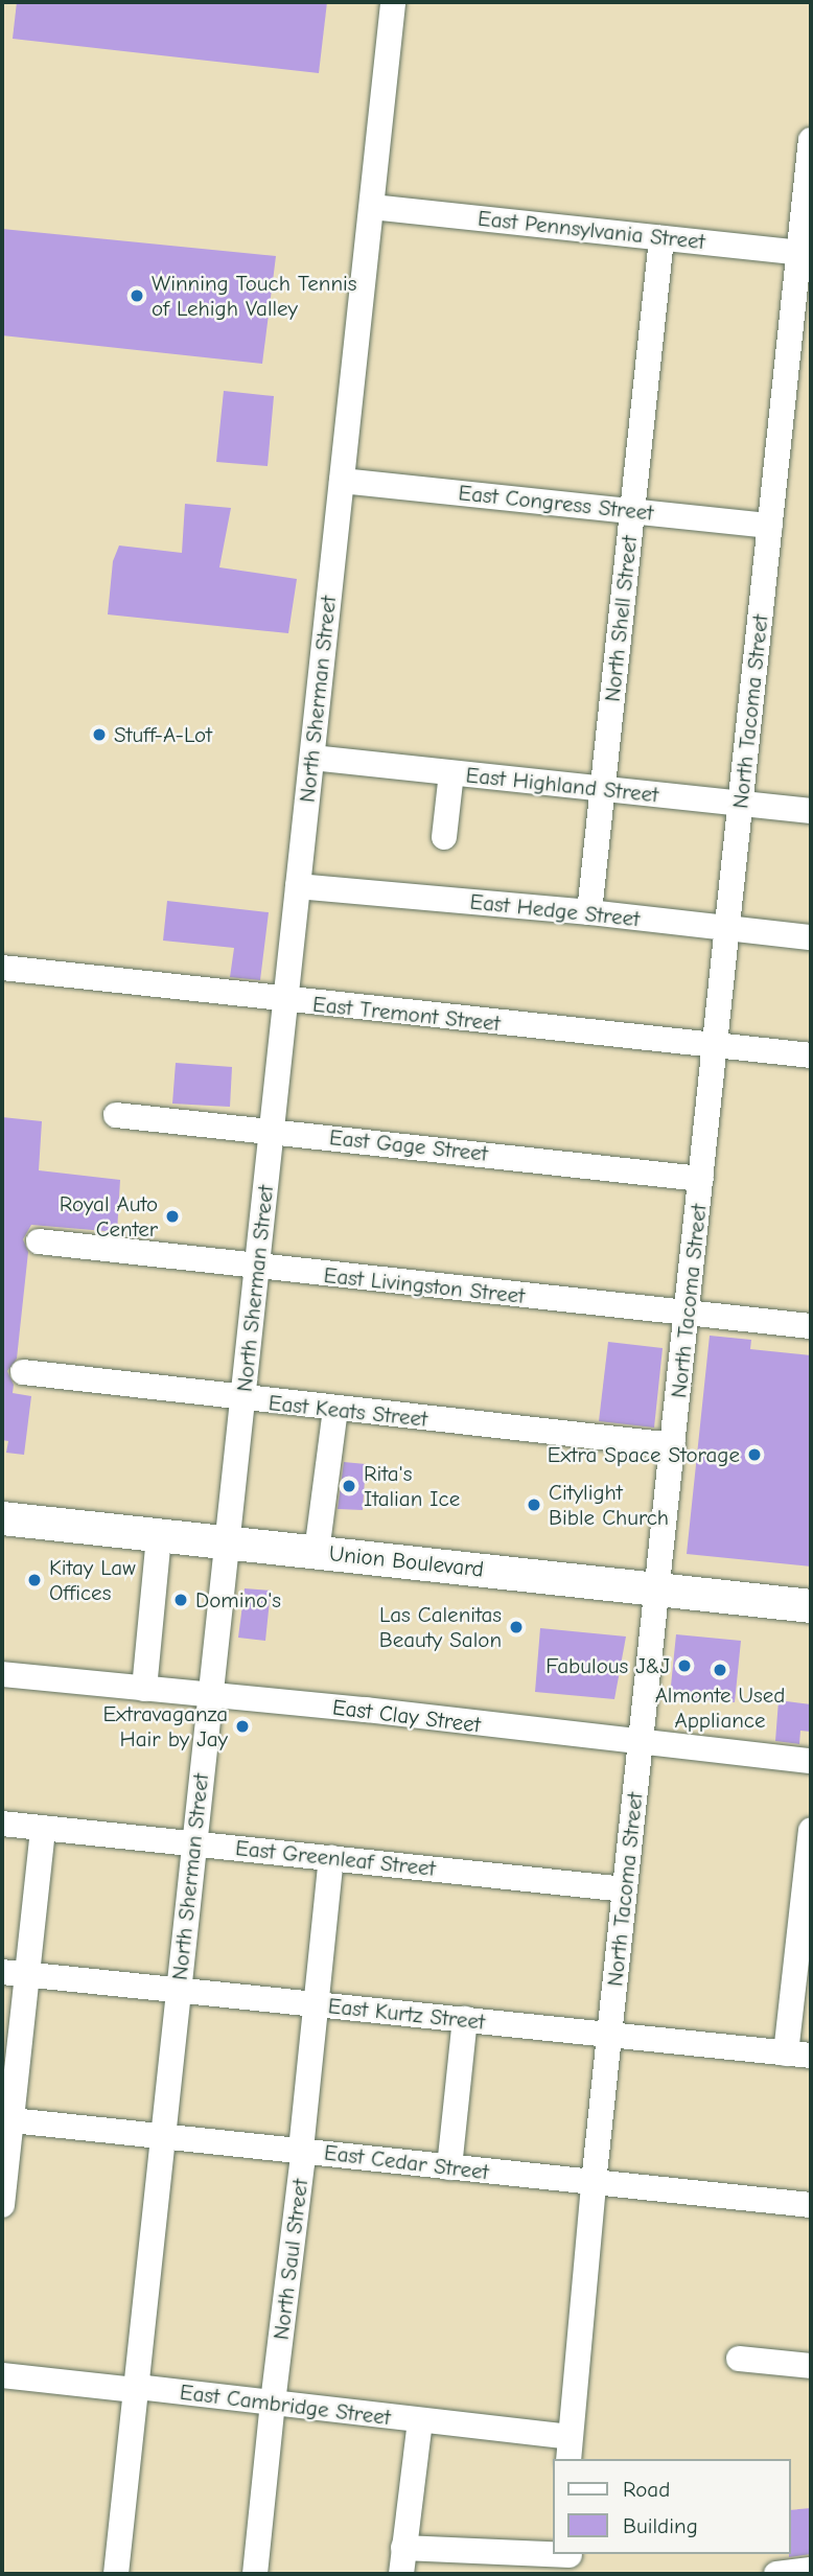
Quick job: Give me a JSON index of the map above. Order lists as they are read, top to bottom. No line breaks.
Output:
{"streets":{"main road":["Union Boulevard"],"street":["East Pennsylvania Street","East Congress Street","North Shell Street","North Sherman Street","North Tacoma Street","East Highland Street","East Hedge Street","East Tremont Street","East Gage Street","East Livingston Street","East Keats Street","East Clay Street","East Greenleaf Street","East Kurtz Street","East Cedar Street","North Saul Street","East Cambridge Street"]},"crossings":[["East Pennsylvania Street","North Shell Street"],["East Pennsylvania Street","North Sherman Street"],["East Pennsylvania Street","North Tacoma Street"],["East Congress Street","North Shell Street"],["East Congress Street","North Sherman Street"],["East Congress Street","North Tacoma Street"],["North Shell Street","East Highland Street"],["North Shell Street","East Hedge Street"],["North Sherman Street","East Highland Street"],["North Sherman Street","East Hedge Street"],["North Sherman Street","East Tremont Street"],["North Sherman Street","East Gage Street"],["North Sherman Street","East Livingston Street"],["North Sherman Street","East Keats Street"],["North Sherman Street","Union Boulevard"],["North Sherman Street","East Clay Street"],["North Sherman Street","East Greenleaf Street"],["North Sherman Street","East Kurtz Street"],["North Sherman Street","East Cedar Street"],["North Sherman Street","East Cambridge Street"],["North Tacoma Street","East Highland Street"],["North Tacoma Street","East Hedge Street"],["North Tacoma Street","East Tremont Street"],["North Tacoma Street","East Gage Street"],["North Tacoma Street","East Livingston Street"],["North Tacoma Street","East Keats Street"],["North Tacoma Street","Union Boulevard"],["North Tacoma Street","East Clay Street"],["North Tacoma Street","East Greenleaf Street"],["North Tacoma Street","East Kurtz Street"],["North Tacoma Street","East Cedar Street"],["North Tacoma Street","East Cambridge Street"],["East Greenleaf Street","North Saul Street"],["East Kurtz Street","North Saul Street"],["East Cedar Street","North Saul Street"],["North Saul Street","East Cambridge Street"]],"places":["Winning Touch Tennis of Lehigh Valley","Stuff-A-Lot","Royal Auto Center","Extra Space Storage","Rita's Italian Ice","Citylight Bible Church","Kitay Law Offices","Domino's","Las Calenitas Beauty Salon","Fabulous J&J","Almonte Used Appliance","Extravaganza Hair by Jay"],"legend":["Road","Building"]}
